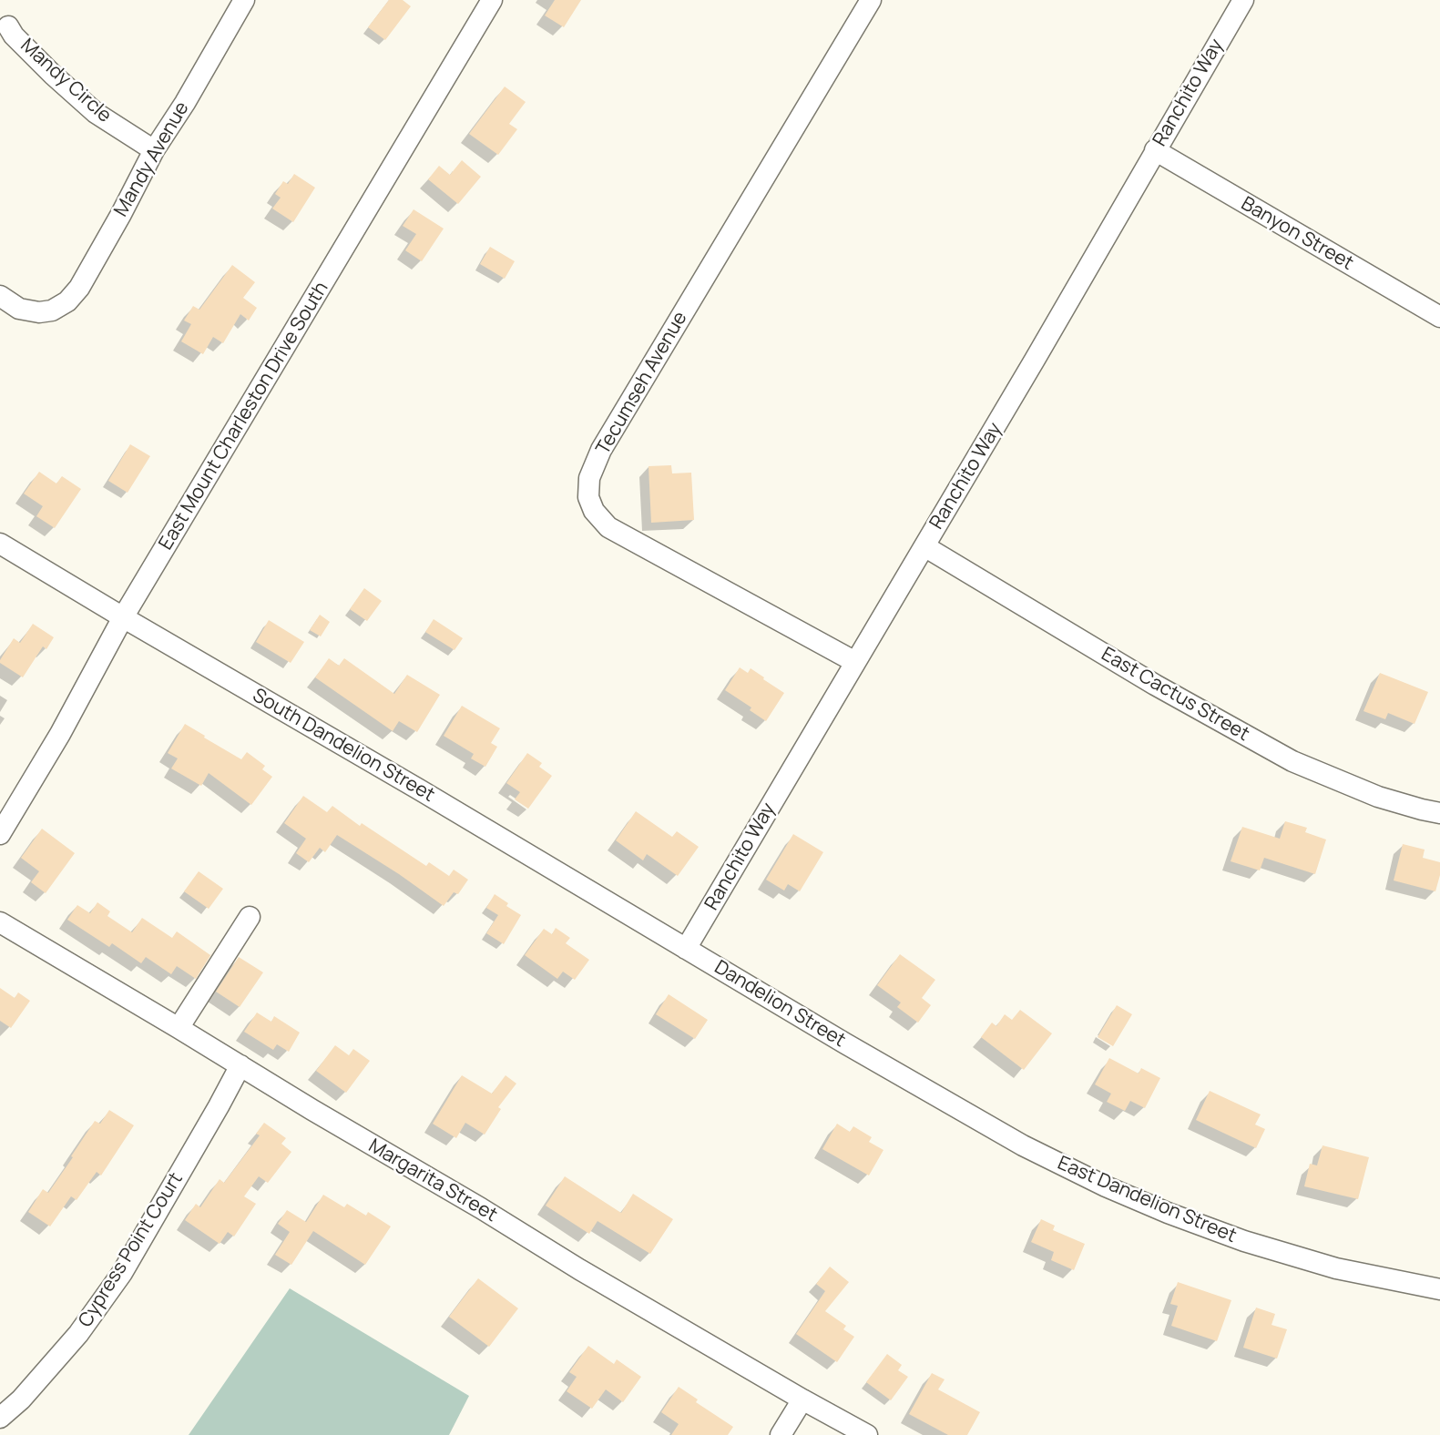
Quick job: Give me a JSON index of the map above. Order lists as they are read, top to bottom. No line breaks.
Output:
{"streets":{"street":["Mandy Circle","Ranchito Way","Mandy Avenue","Banyon Street","Tecumseh Avenue","East Mount Charleston Drive South","East Cactus Street","South Dandelion Street","Dandelion Street","Margarita Street","East Dandelion Street","Cypress Point Court"]},"crossings":[["Mandy Circle","Mandy Avenue"],["Ranchito Way","Banyon Street"],["Ranchito Way","Tecumseh Avenue"],["Ranchito Way","East Cactus Street"],["Ranchito Way","South Dandelion Street"],["Ranchito Way","Dandelion Street"],["East Mount Charleston Drive South","South Dandelion Street"],["South Dandelion Street","Dandelion Street"],["Dandelion Street","East Dandelion Street"],["Margarita Street","Cypress Point Court"]]}
